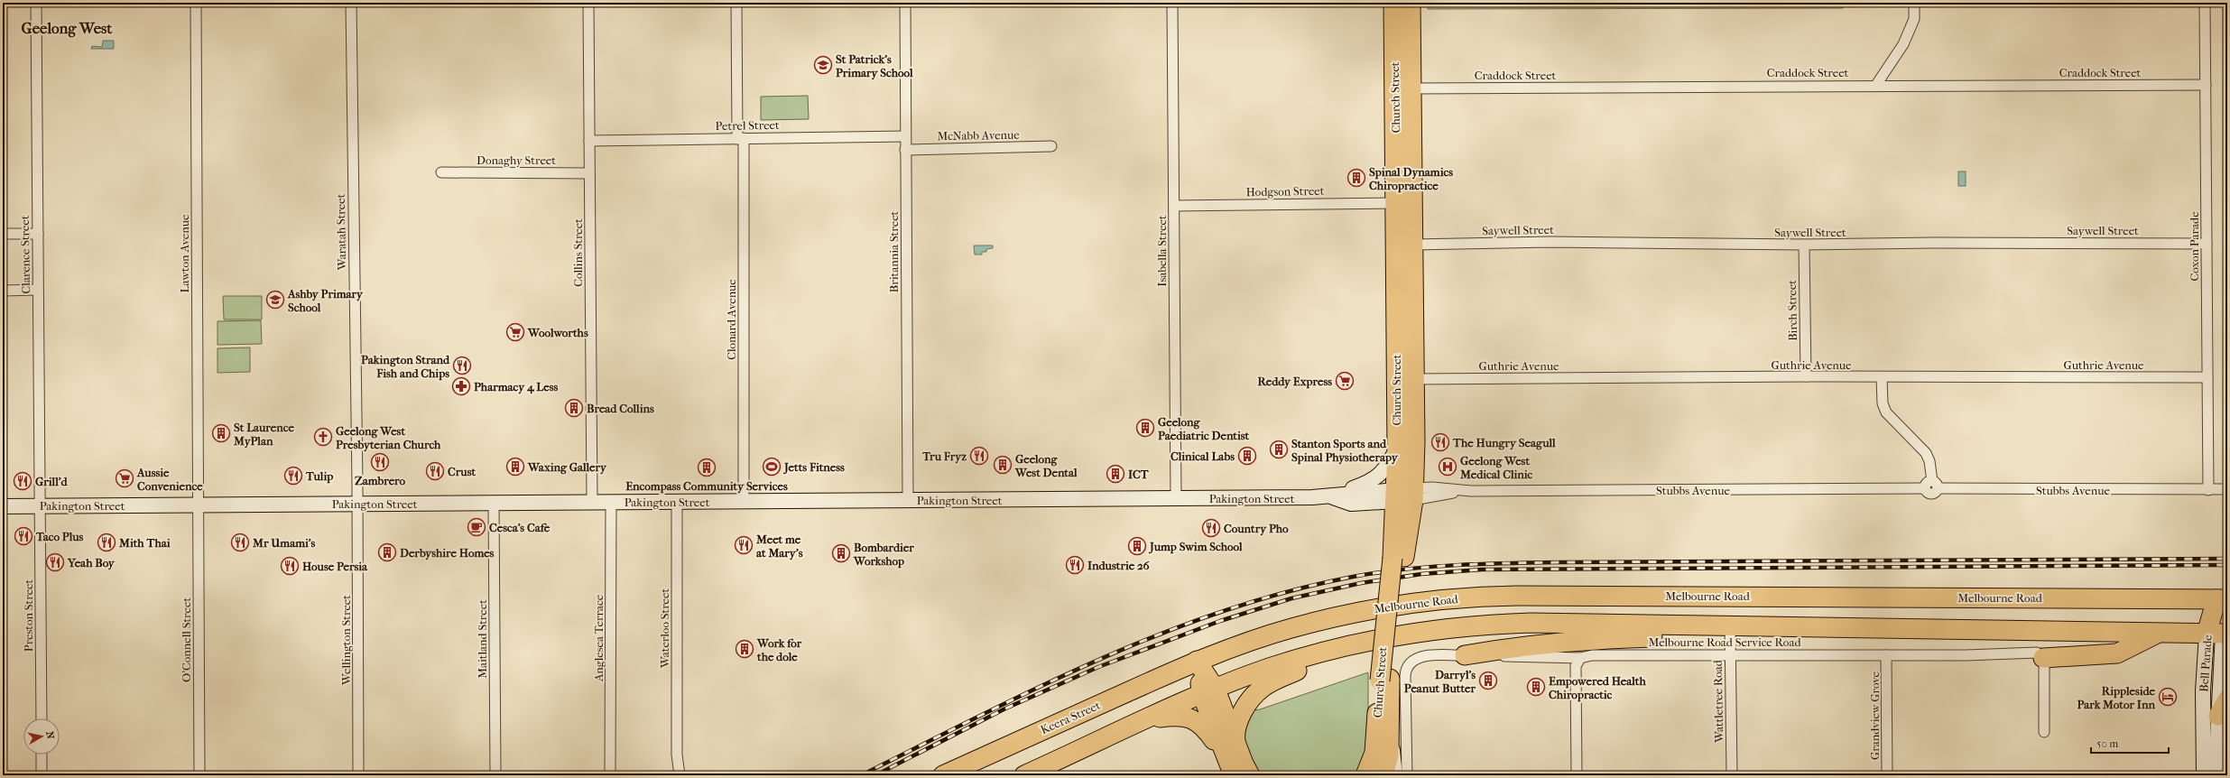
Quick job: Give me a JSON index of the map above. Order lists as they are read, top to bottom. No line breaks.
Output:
{"streets":{"highway":["Church Street","Melbourne Road","Bell Parade","Keera Street"],"street":["Craddock Street","Petrel Street","McNabb Avenue","Donaghy Street","Hodgson Street","Saywell Street","Waratah Street","Coxon Parade","Isabella Street","Britannia Street","Collins Street","Lawton Avenue","Clarence Street","Birch Street","Clonard Avenue","Guthrie Avenue","Stubbs Avenue","Pakington Street","Preston Street","Waterloo Street","Anglesea Terrace","Maitland Street","O'Connell Street","Wellington Street","Melbourne Road Service Road","Wattletree Road","Grandview Grove"]},"crossings":[["Craddock Street","Church Street"],["Craddock Street","Coxon Parade"],["Church Street","Hodgson Street"],["Church Street","Saywell Street"],["Church Street","Guthrie Avenue"],["Church Street","Stubbs Avenue"],["Church Street","Pakington Street"],["Petrel Street","Britannia Street"],["Petrel Street","Collins Street"],["Petrel Street","Clonard Avenue"],["McNabb Avenue","Britannia Street"],["Donaghy Street","Collins Street"],["Hodgson Street","Isabella Street"],["Saywell Street","Coxon Parade"],["Saywell Street","Birch Street"],["Waratah Street","Pakington Street"],["Waratah Street","Wellington Street"],["Coxon Parade","Guthrie Avenue"],["Coxon Parade","Stubbs Avenue"],["Isabella Street","Pakington Street"],["Britannia Street","Pakington Street"],["Collins Street","Pakington Street"],["Lawton Avenue","Pakington Street"],["Lawton Avenue","O'Connell Street"],["Clarence Street","Pakington Street"],["Clarence Street","Preston Street"],["Birch Street","Guthrie Avenue"],["Clonard Avenue","Pakington Street"],["Stubbs Avenue","Pakington Street"],["Pakington Street","Preston Street"],["Pakington Street","Waterloo Street"],["Pakington Street","Anglesea Terrace"],["Pakington Street","Maitland Street"],["Pakington Street","O'Connell Street"],["Pakington Street","Wellington Street"],["Melbourne Road","Bell Parade"],["Melbourne Road","Keera Street"],["Melbourne Road Service Road","Wattletree Road"],["Melbourne Road Service Road","Grandview Grove"]],"districts":["Geelong West"],"places":{"school or university":["St Patrick's Primary School","Ashby Primary School"],"building":["Spinal Dynamics Chiropractice","Bread Collins","Geelong Paediatric Dentist","St Laurence MyPlan","Stanton Sports and Spinal Physiotherapy","Clinical Labs","Geelong West Dental","Waxing Gallery","Encompass Community Services","ICT","Jump Swim School","Derbyshire Homes","Bombardier Workshop","Work for the dole","Darryl's Peanut Butter","Empowered Health Chiropractic"],"supermarket":["Woolworths","Reddy Express","Aussie Convenience"],"restaurant":["Pakington Strand Fish and Chips","The Hungry Seagull","Tru Fryz","Zambrero","Crust","Tulip","Grill'd","Country Pho","Taco Plus","Mith Thai","Mr Umami's","Meet me at Mary's","Yeah Boy","Industrie 26","House Persia"],"pharmacy":["Pharmacy 4 Less"],"church":["Geelong West Presbyterian Church"],"sports":["Jetts Fitness"],"hospital":["Geelong West Medical Clinic"],"cafe":["Cesca's Cafe"],"hotel":["Rippleside Park Motor Inn"]},"scale_bar":"50 m","north":"right"}
